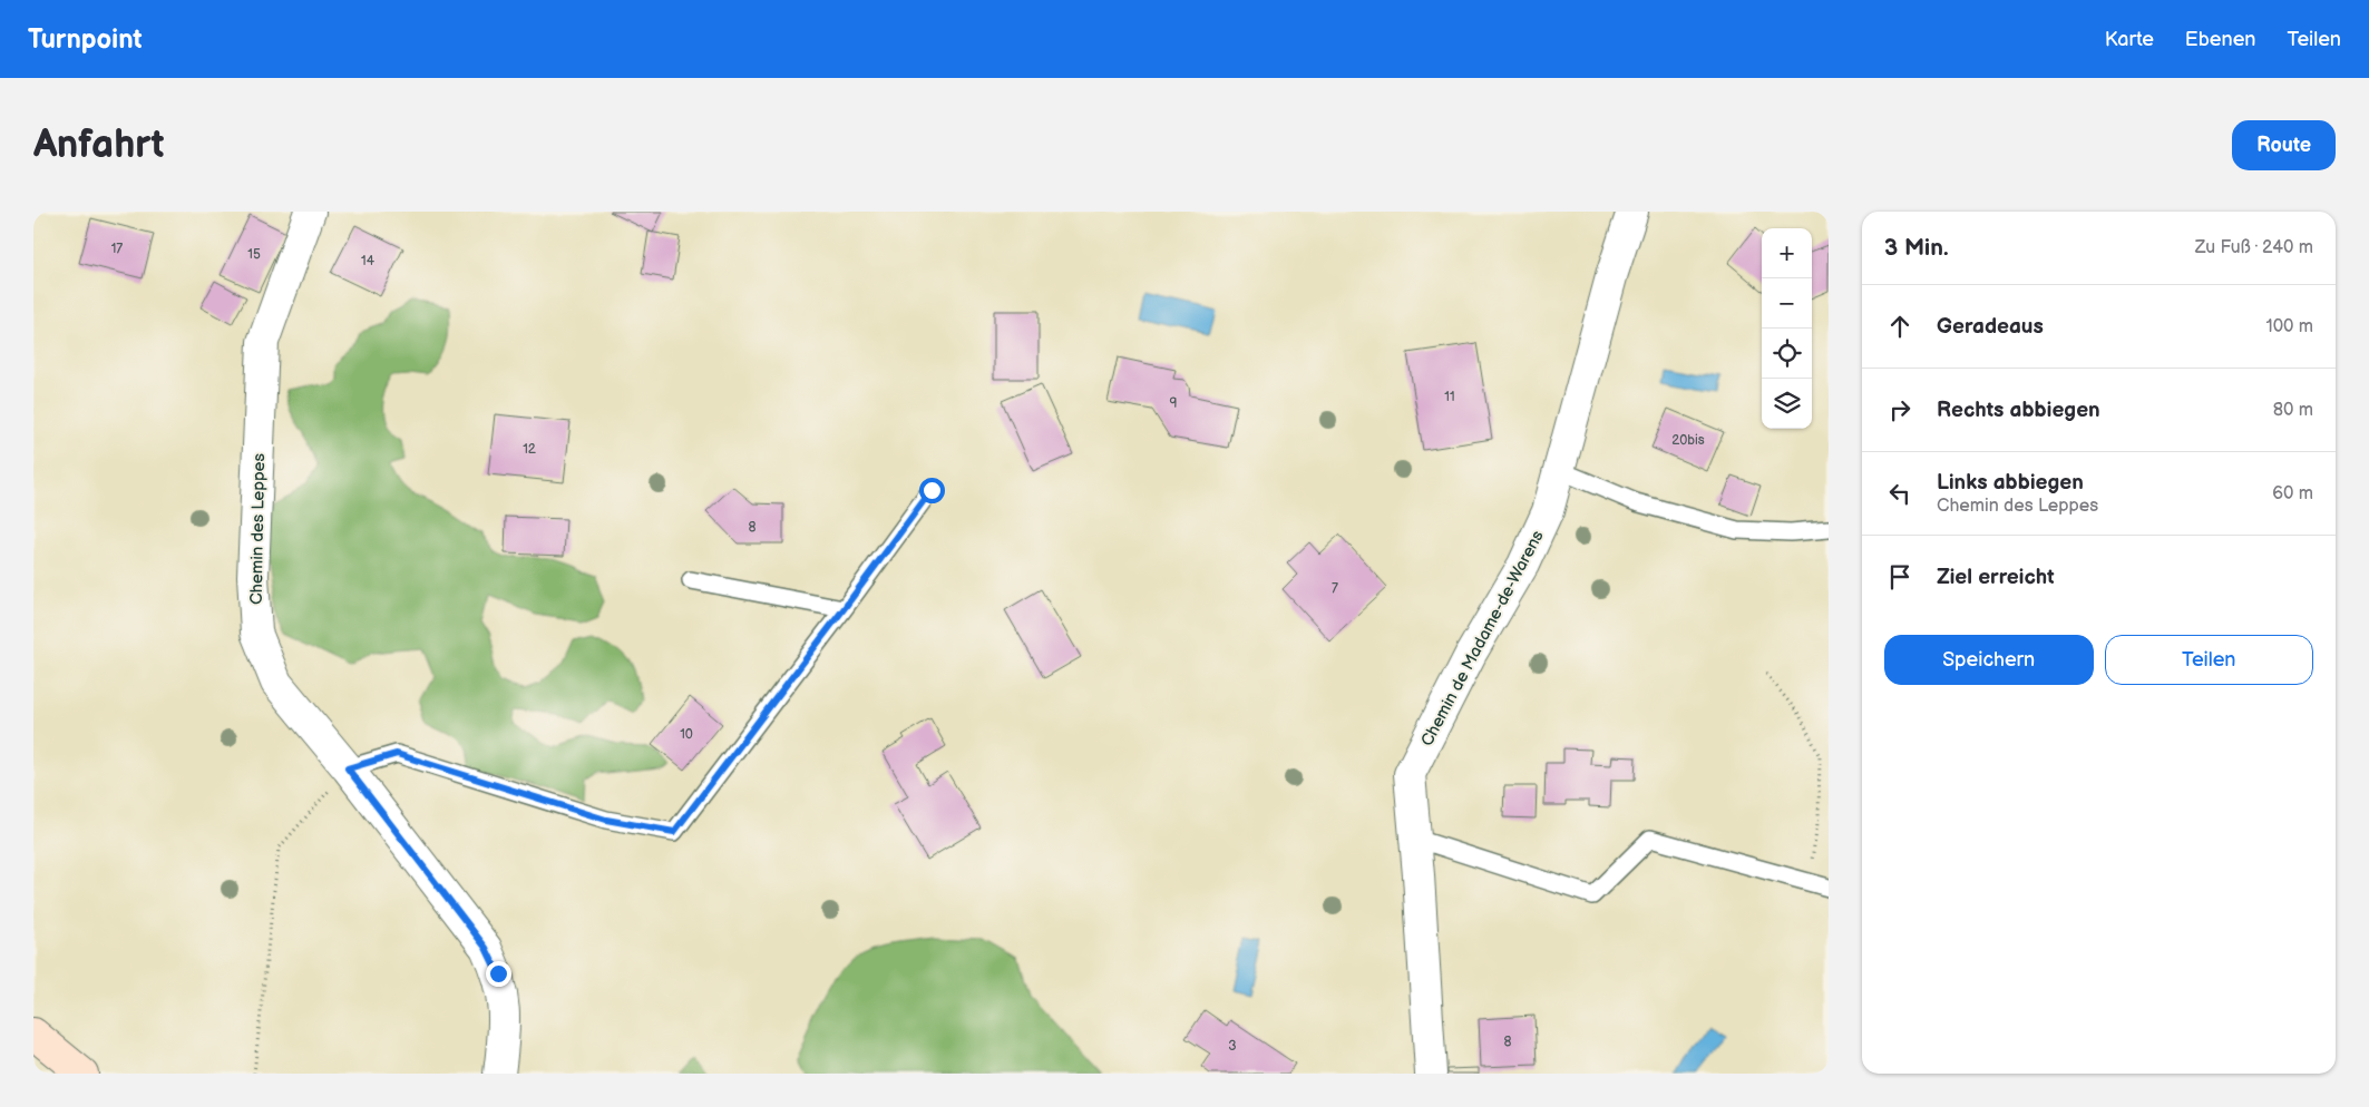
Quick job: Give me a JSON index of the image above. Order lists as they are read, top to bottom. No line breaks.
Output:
{"streets":{"street":["Chemin des Leppes","Chemin de Madame-de-Warens"]},"house_numbers":["17","15","14","11","9","20bis","12","8","7","10","8","3"],"page":{"header":"Turnpoint","nav":["Karte","Ebenen","Teilen"],"buttons":["Route",["Speichern","Teilen"]],"title":"Anfahrt","heading":["3 Min.","Zu Fuß · 240 m"],"map_buttons":["+","−"],"list":[["Geradeaus","100 m"],["Rechts abbiegen","80 m"],["Links abbiegen","Chemin des Leppes","60 m"],"Ziel erreicht"]}}
